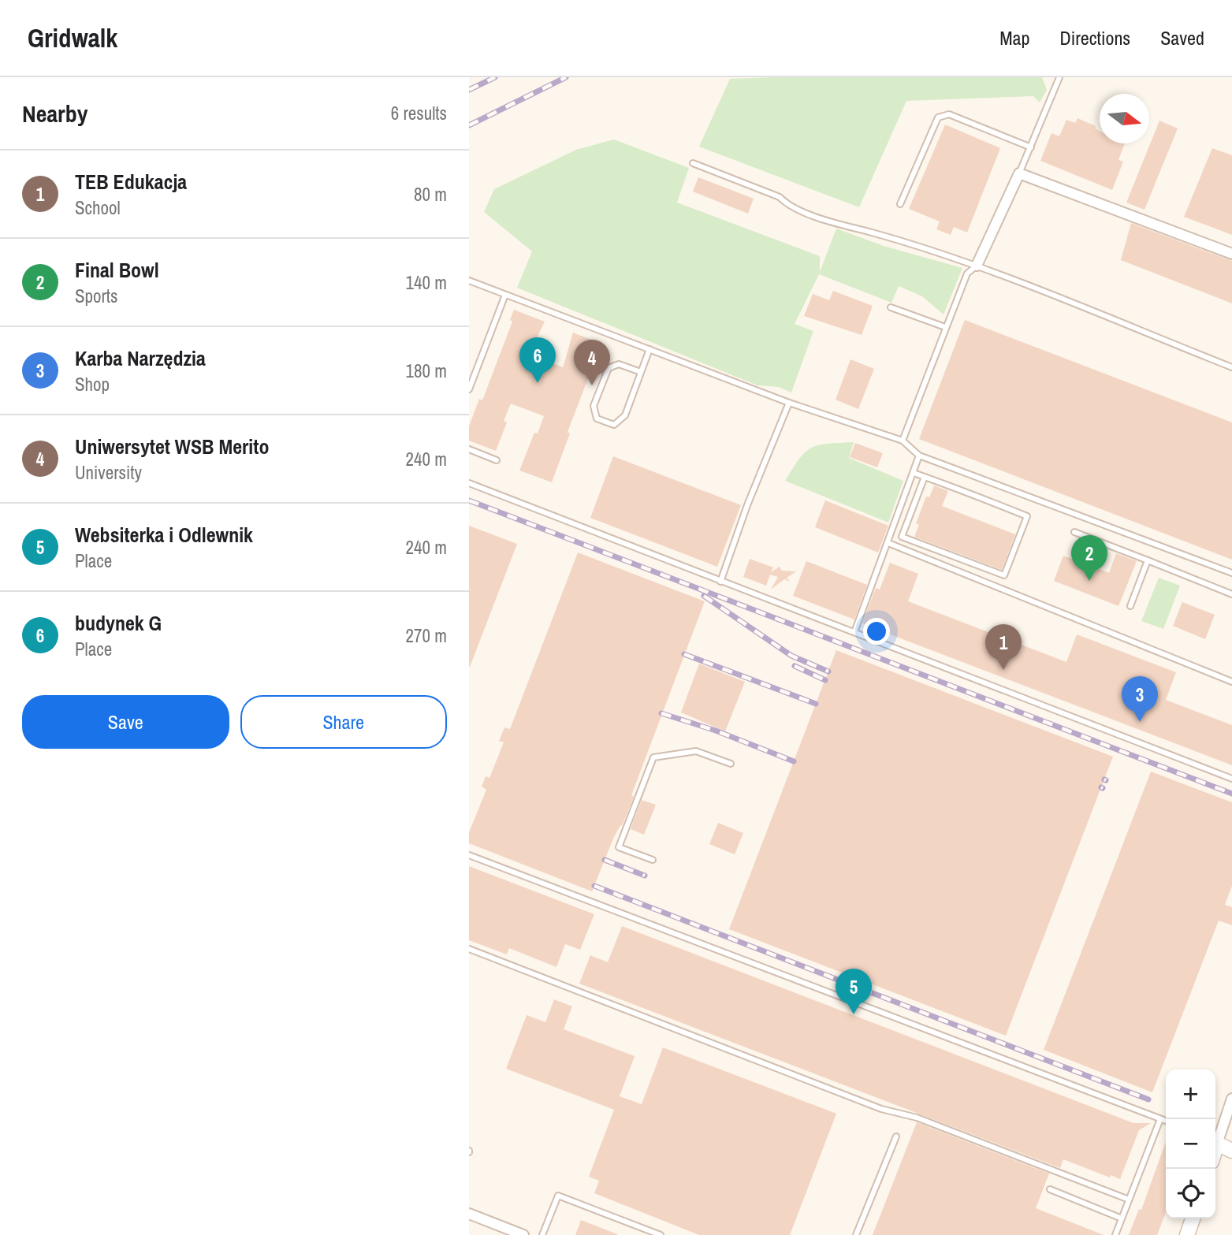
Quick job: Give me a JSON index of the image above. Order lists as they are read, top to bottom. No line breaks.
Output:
{"north":"right","page":{"header":"Gridwalk","nav":["Map","Directions","Saved"],"heading":["Nearby","6 results"],"list":[{"mark":"1","name":"TEB Edukacja","note":"School","value":"80 m"},{"mark":"2","name":"Final Bowl","note":"Sports","value":"140 m"},{"mark":"3","name":"Karba Narzędzia","note":"Shop","value":"180 m"},{"mark":"4","name":"Uniwersytet WSB Merito","note":"University","value":"240 m"},{"mark":"5","name":"Websiterka i Odlewnik","note":"Place","value":"240 m"},{"mark":"6","name":"budynek G","note":"Place","value":"270 m"}],"pins":["6","4","2","1","3","5"],"buttons":["Save","Share"],"map_buttons":["+","−"]}}
